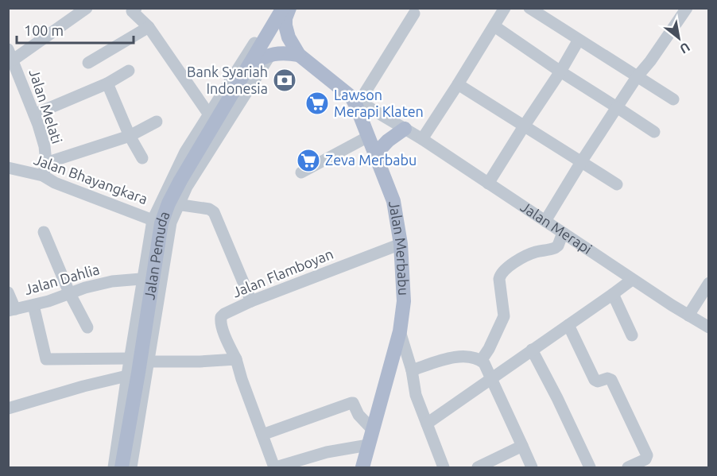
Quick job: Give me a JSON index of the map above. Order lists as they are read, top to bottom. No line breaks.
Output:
{"streets":{"main road":["Jalan Merbabu","Jalan Pemuda"],"street":["Jalan Melati","Jalan Bhayangkara","Jalan Merapi","Jalan Flamboyan","Jalan Dahlia"]},"crossings":[["Jalan Melati","Jalan Bhayangkara"],["Jalan Bhayangkara","Jalan Pemuda"],["Jalan Merapi","Jalan Merbabu"],["Jalan Merbabu","Jalan Flamboyan"],["Jalan Pemuda","Jalan Dahlia"]],"places":{"bank":["Bank Syariah Indonesia"],"supermarket":["Lawson Merapi Klaten","Zeva Merbabu"]},"scale_bar":"100 m","north":"bottom right"}
